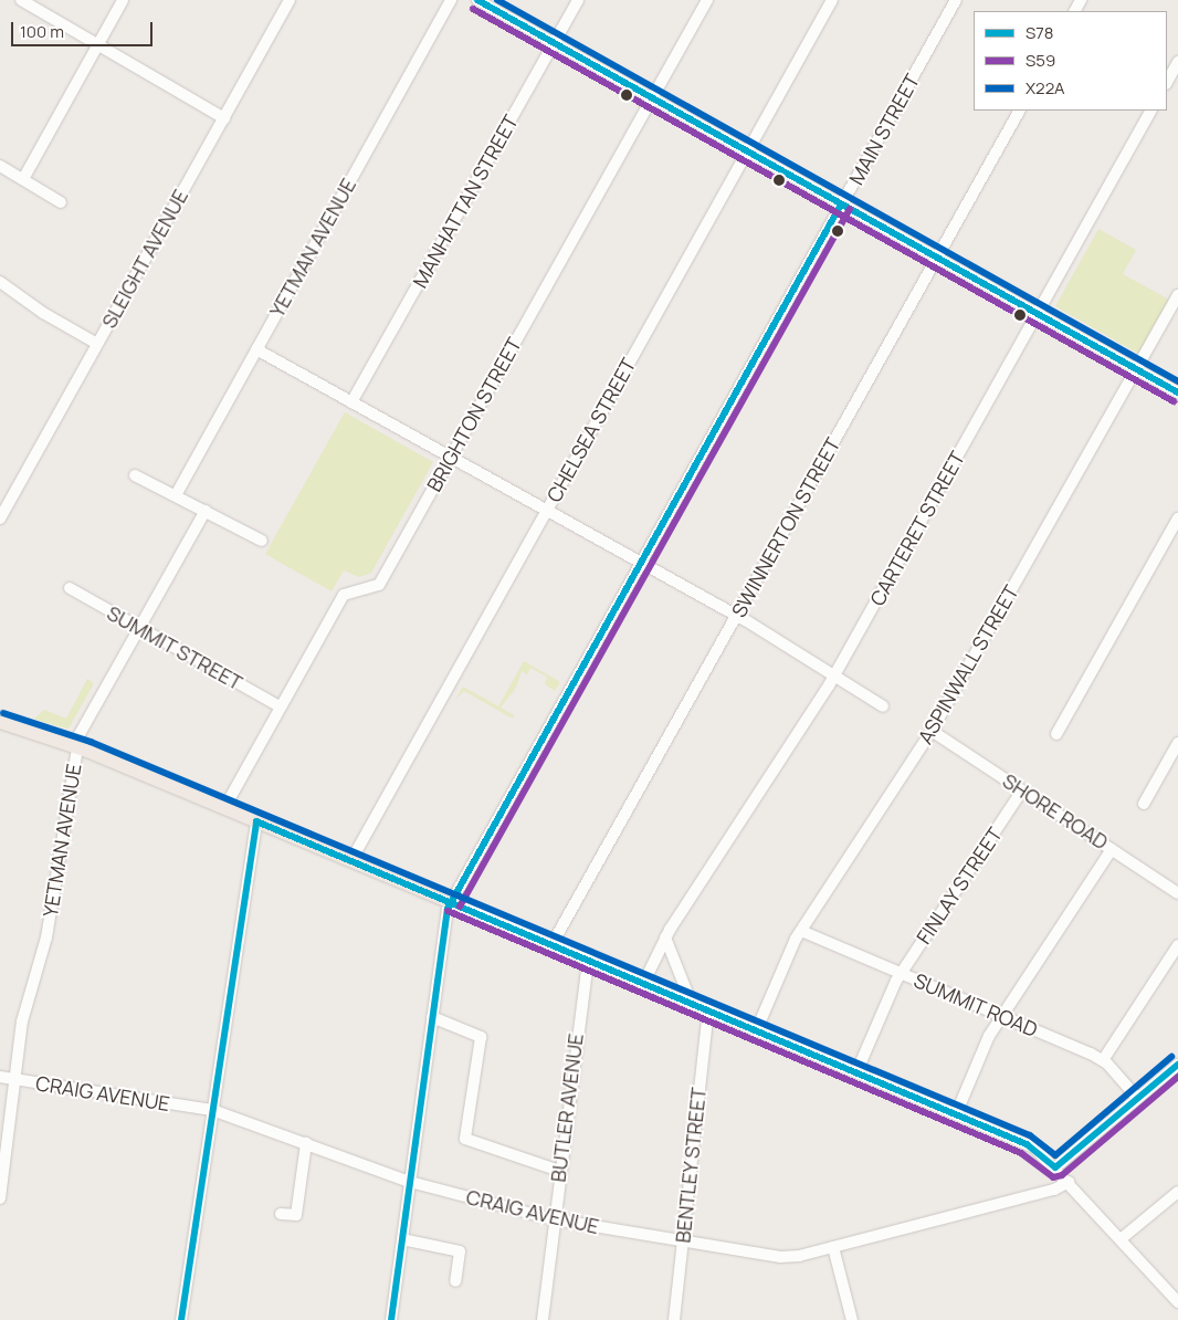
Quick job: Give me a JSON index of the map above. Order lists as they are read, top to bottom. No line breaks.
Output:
{"streets":{"street":["MAIN STREET","MANHATTAN STREET","YETMAN AVENUE","SLEIGHT AVENUE","BRIGHTON STREET","CHELSEA STREET","SWINNERTON STREET","CARTERET STREET","SUMMIT STREET","ASPINWALL STREET","SHORE ROAD","FINLAY STREET","SUMMIT ROAD","CRAIG AVENUE","BUTLER AVENUE","BENTLEY STREET"]},"crossings":[["MAIN STREET","CRAIG AVENUE"],["YETMAN AVENUE","SUMMIT STREET"],["YETMAN AVENUE","CRAIG AVENUE"],["BRIGHTON STREET","SUMMIT STREET"],["ASPINWALL STREET","SHORE ROAD"],["ASPINWALL STREET","SUMMIT ROAD"],["SHORE ROAD","FINLAY STREET"],["FINLAY STREET","SUMMIT ROAD"],["CRAIG AVENUE","BUTLER AVENUE"],["CRAIG AVENUE","BENTLEY STREET"]],"lines":["transit line S78","transit line X22A","transit line S59"],"legend":["S78","S59","X22A"],"scale_bar":"100 m"}
